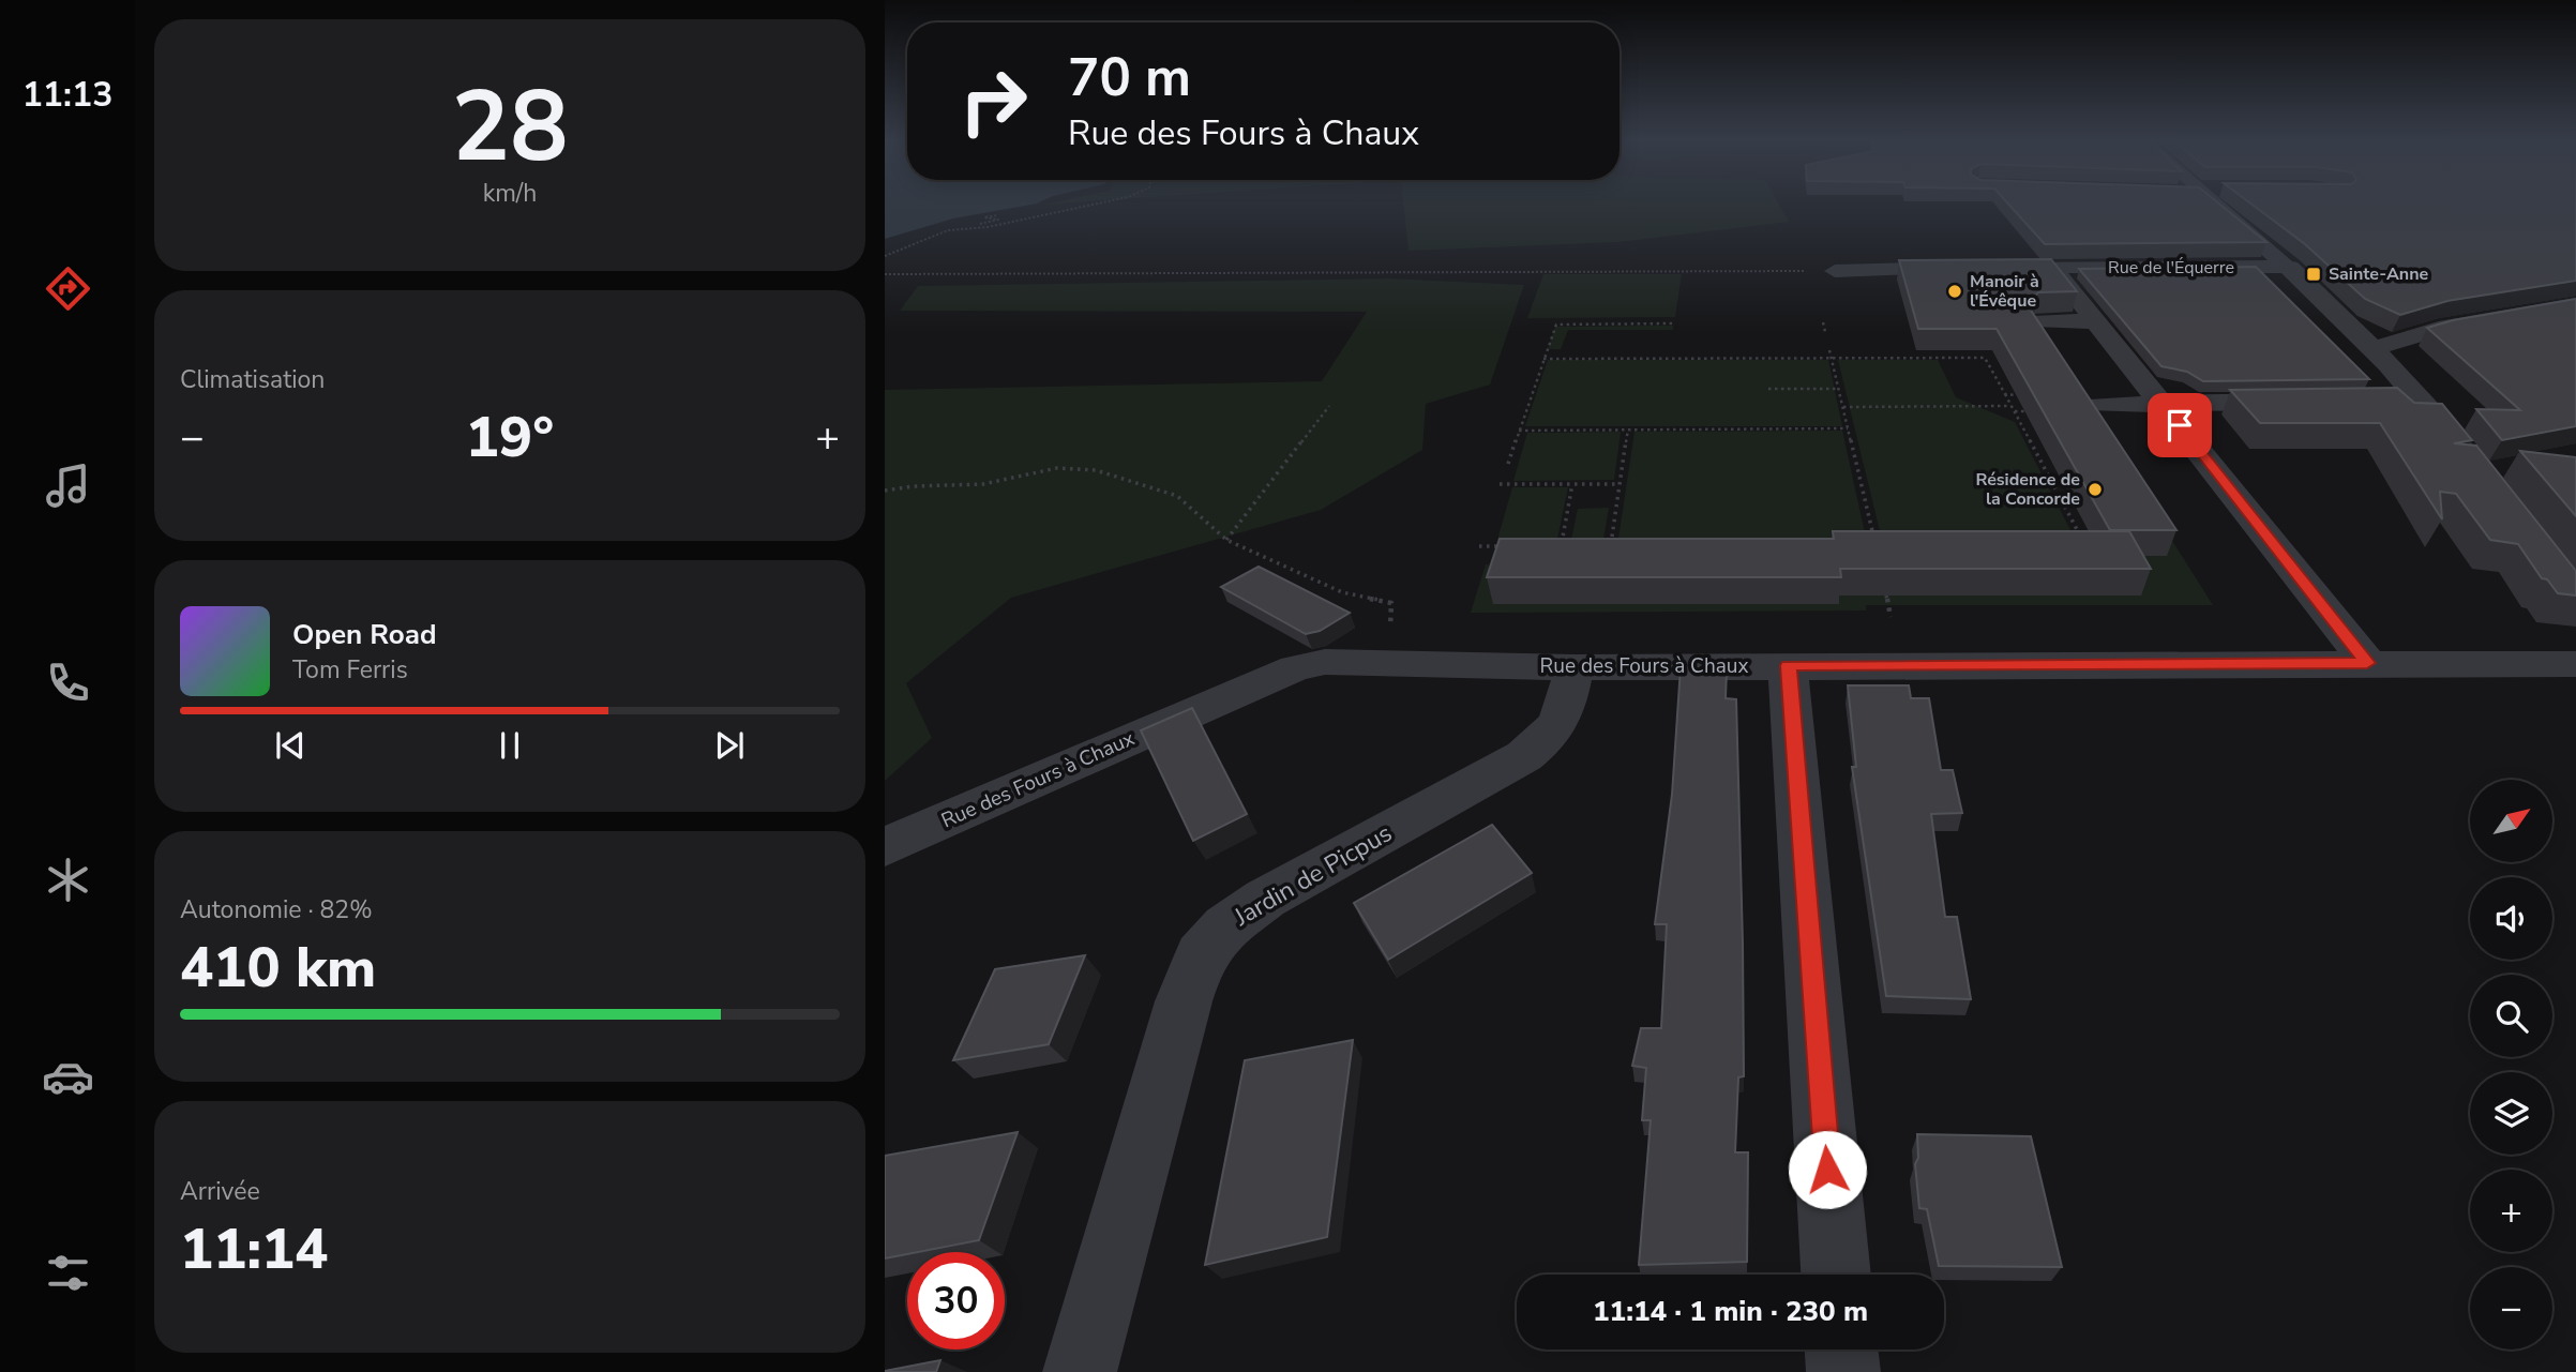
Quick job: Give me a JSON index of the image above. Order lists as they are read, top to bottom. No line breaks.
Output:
{"streets":{"street":["Rue de l'Équerre","Rue des Fours à Chaux","Jardin de Picpus"]},"crossings":[["Rue des Fours à Chaux","Jardin de Picpus"]],"places":{"transit":["Sainte-Anne"],"other":["Manoir à l'Évêque","Résidence de la Concorde"]},"north":"top right","page":{"tabs":"11:13","tile":[["28","km/h"],"Climatisation",["Autonomie · 82%","410 km"],["Arrivée","11:14"]],"turn":["70 m","Rue des Fours à Chaux"],"heat":["−","19°","+"],"song":["Open Road","Tom Ferris"],"map_buttons":["+","−"],"limit":"30","trip":"11:14 · 1 min · 230 m"}}
